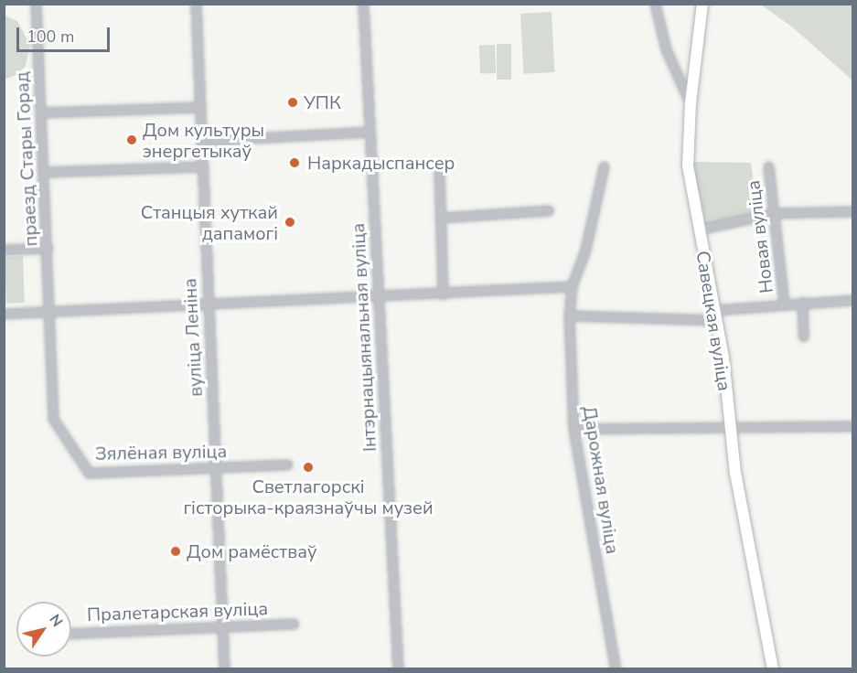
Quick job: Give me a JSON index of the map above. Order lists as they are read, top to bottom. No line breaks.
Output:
{"streets":{"main road":["Савецкая вуліца"],"street":["праезд Стары Горад","Новая вуліца","вуліца Леніна","Інтэрнацыянальная вуліца","Зялёная вуліца","Дарожная вуліца","Пралетарская вуліца"]},"crossings":[["праезд Стары Горад","Зялёная вуліца"],["Новая вуліца","Савецкая вуліца"],["Новая вуліца","Дарожная вуліца"],["вуліца Леніна","Зялёная вуліца"],["вуліца Леніна","Пралетарская вуліца"]],"places":["УПК","Дом культуры энергетыкаў","Наркадыспансер","Станцыя хуткай дапамогі","Светлагорскі гісторыка-краязнаўчы музей","Дом рамёстваў"],"scale_bar":"100 m","north":"top right"}
